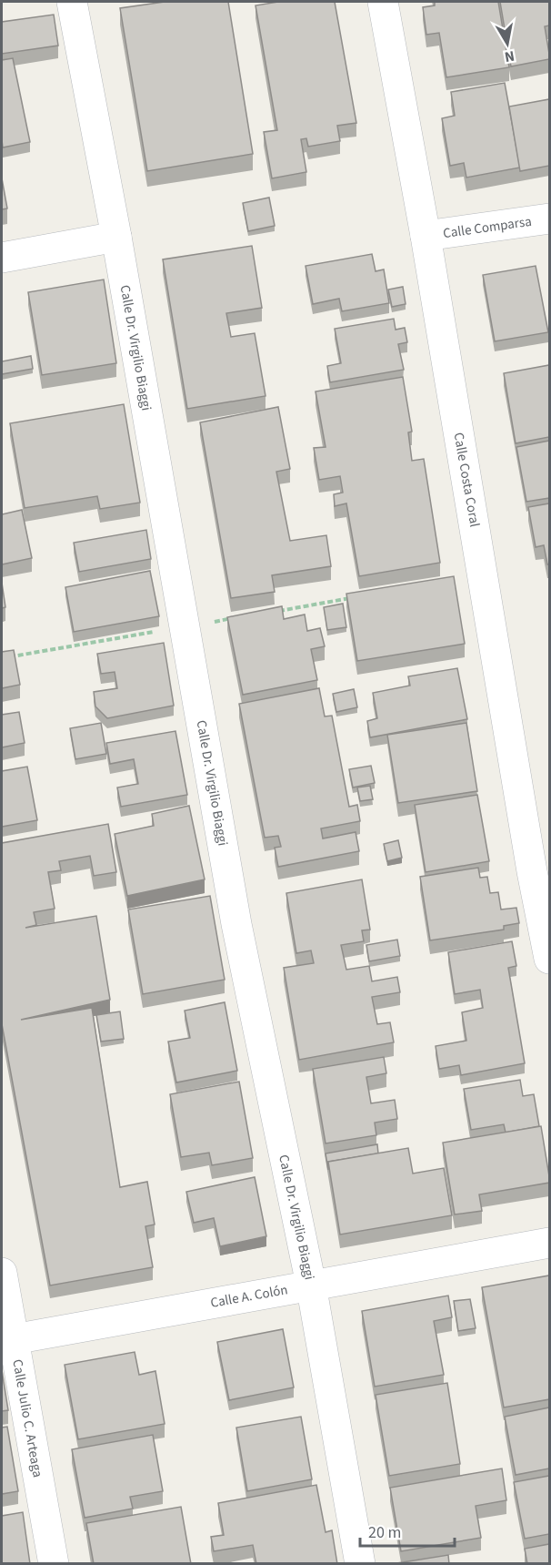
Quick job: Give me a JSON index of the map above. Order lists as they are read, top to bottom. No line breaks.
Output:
{"streets":{"street":["Calle Comparsa","Calle Dr. Virgilio Biaggi","Calle Costa Coral","Calle A. Colón","Calle Julio C. Arteaga"]},"crossings":[["Calle Comparsa","Calle Costa Coral"],["Calle Dr. Virgilio Biaggi","Calle A. Colón"],["Calle A. Colón","Calle Julio C. Arteaga"]],"scale_bar":"20 m","north":"bottom"}
